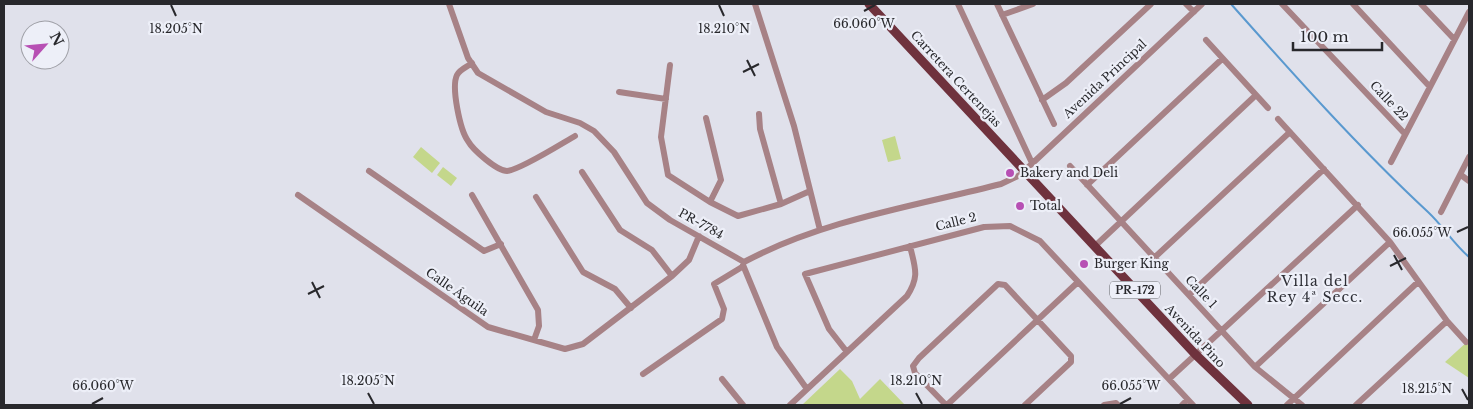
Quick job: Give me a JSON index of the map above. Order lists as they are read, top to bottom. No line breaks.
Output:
{"streets":{"main road":["Carretera Certenejas","PR-172","Avenida Pino"],"street":["Avenida Principal","Calle 22","Calle 2","PR-7784","Calle Águila","Calle 1"]},"crossings":[["Carretera Certenejas","Avenida Principal"],["Carretera Certenejas","Avenida Pino"],["Avenida Principal","Avenida Pino"],["PR-7784","Calle Águila"]],"districts":["Villa del Rey 4ª Secc."],"places":["Bakery and Deli","Total","Burger King"],"scale_bar":"100 m","north":"top right","coordinates":["66.060°W","18.205°N","18.210°N","66.055°W","18.215°N"]}
